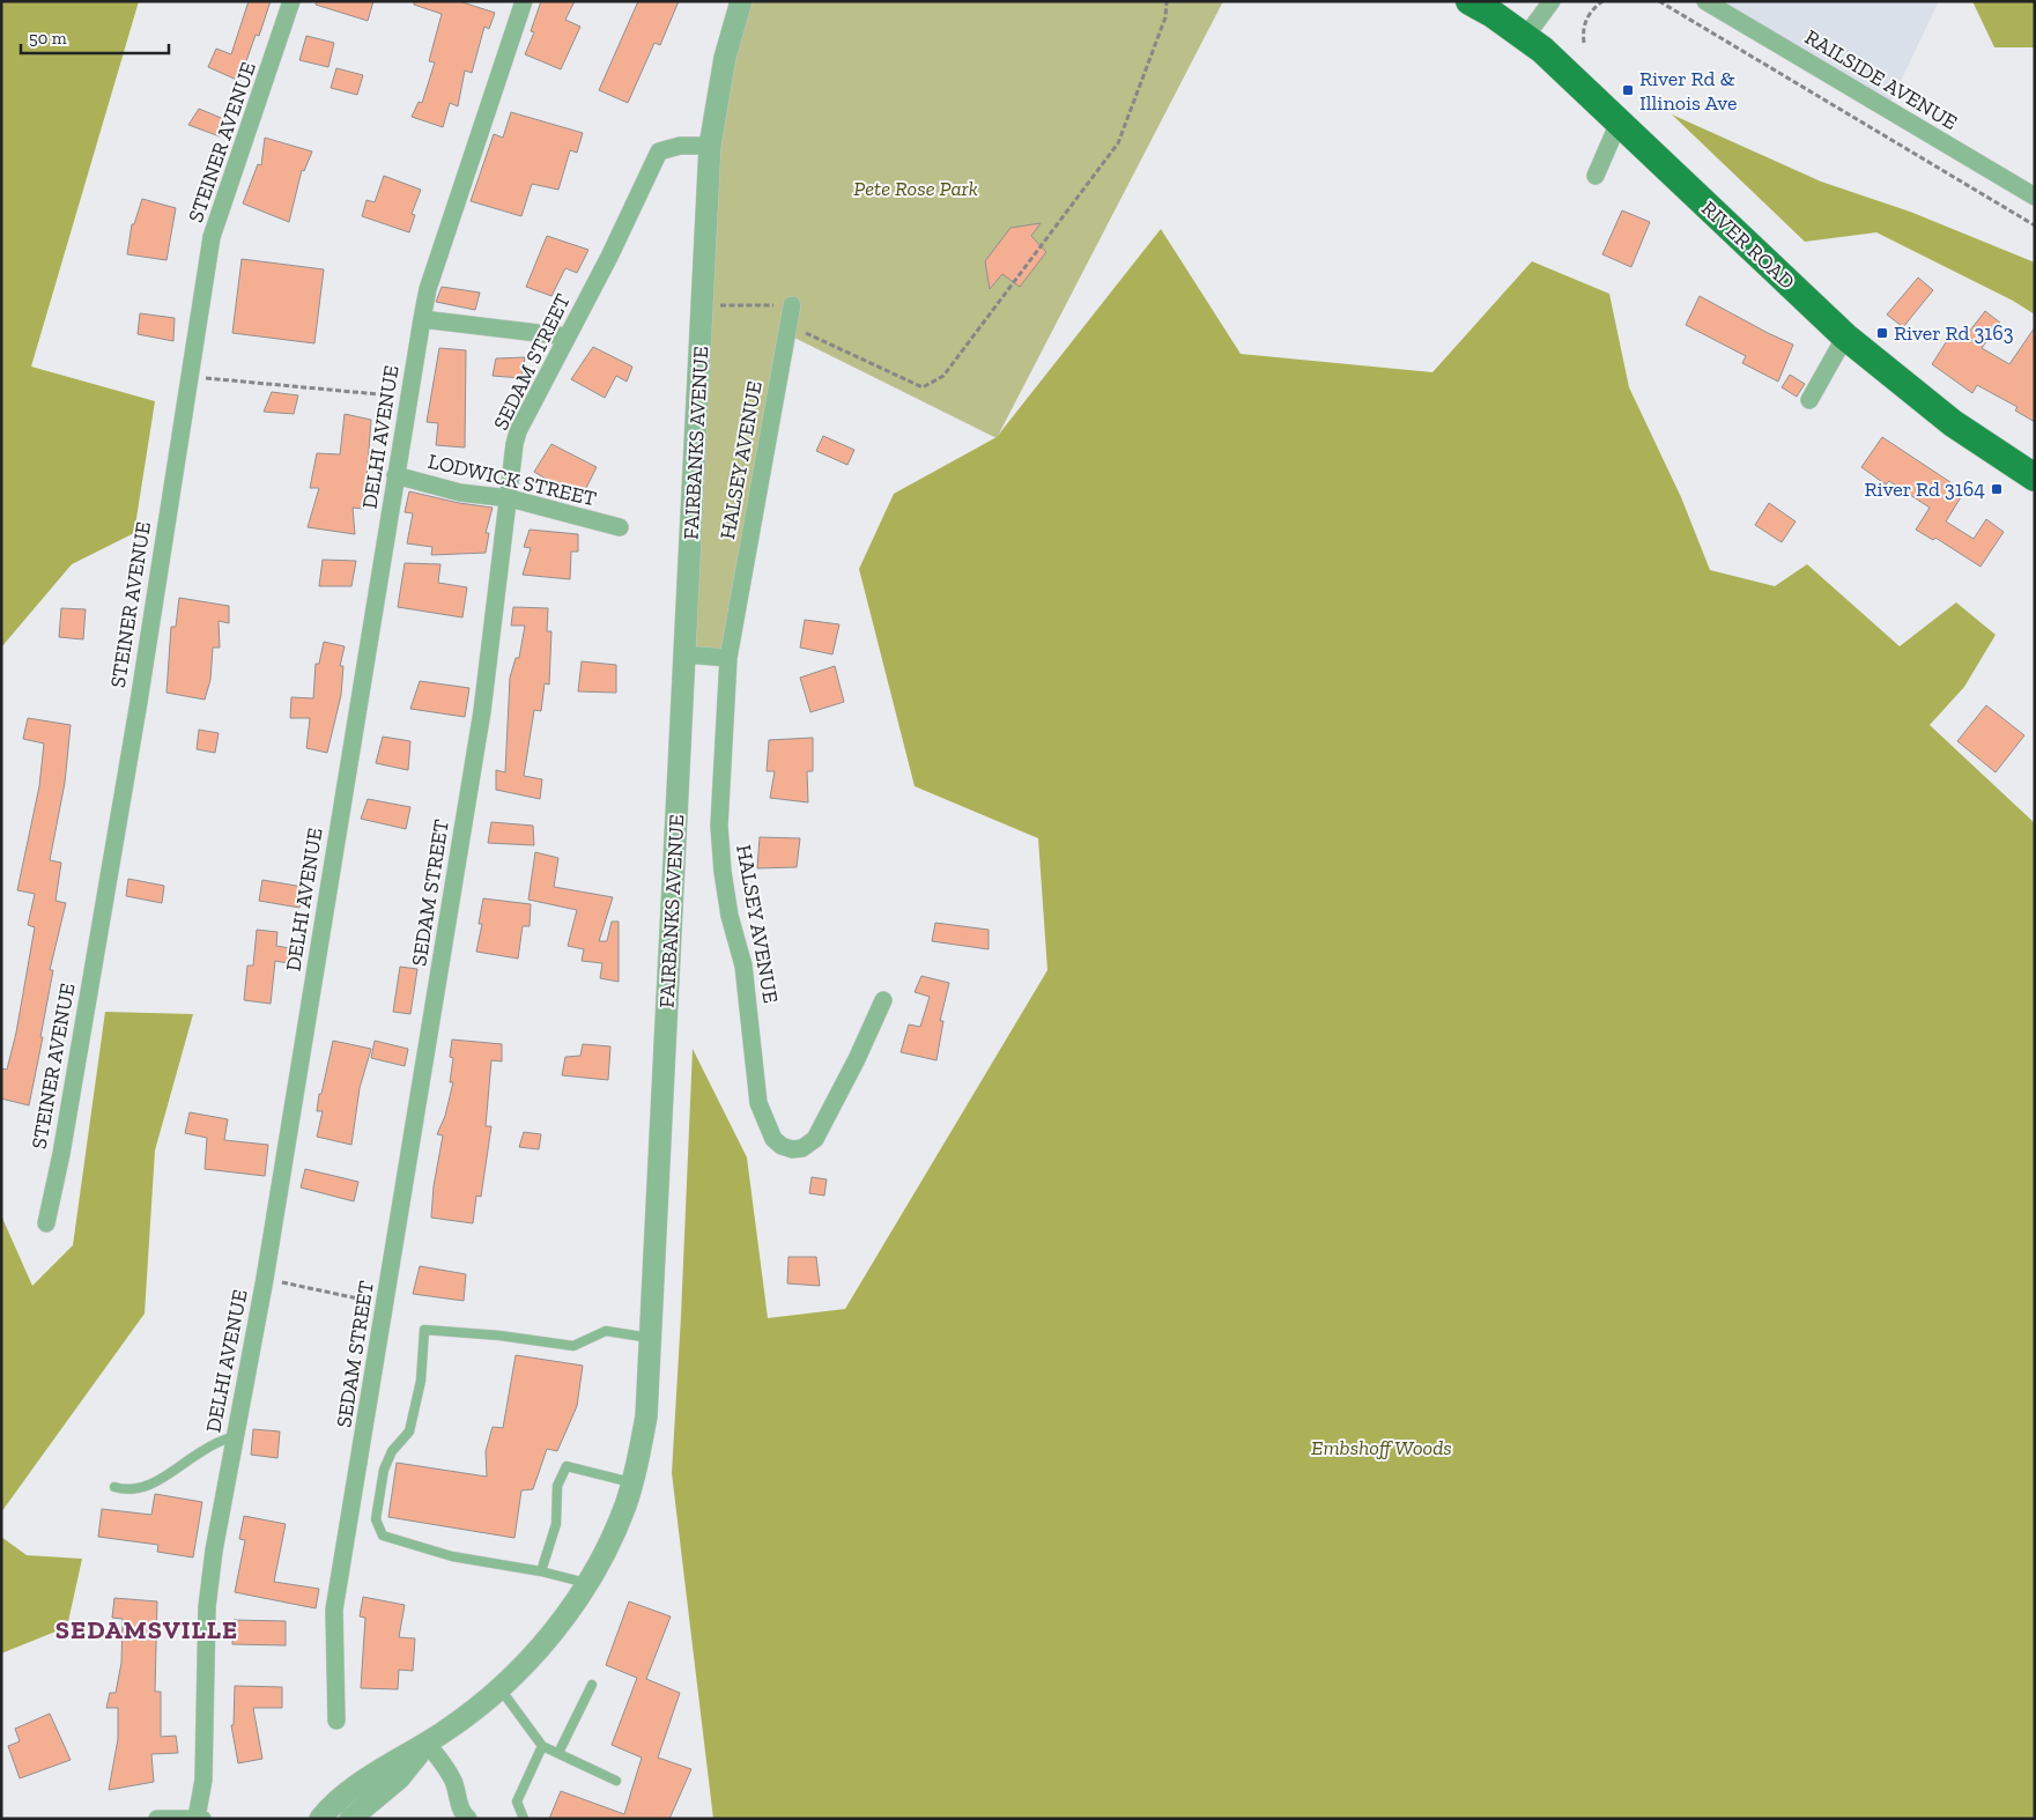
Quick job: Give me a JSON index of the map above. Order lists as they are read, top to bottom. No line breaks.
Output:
{"streets":{"main road":["RIVER ROAD"],"street":["RAILSIDE AVENUE","STEINER AVENUE","SEDAM STREET","DELHI AVENUE","FAIRBANKS AVENUE","HALSEY AVENUE","LODWICK STREET"]},"crossings":[["SEDAM STREET","FAIRBANKS AVENUE"],["SEDAM STREET","LODWICK STREET"],["DELHI AVENUE","LODWICK STREET"]],"districts":["SEDAMSVILLE"],"parks":["Pete Rose Park","Embshoff Woods"],"places":{"transit":["River Rd & Illinois Ave","River Rd 3163","River Rd 3164"]},"scale_bar":"50 m"}
